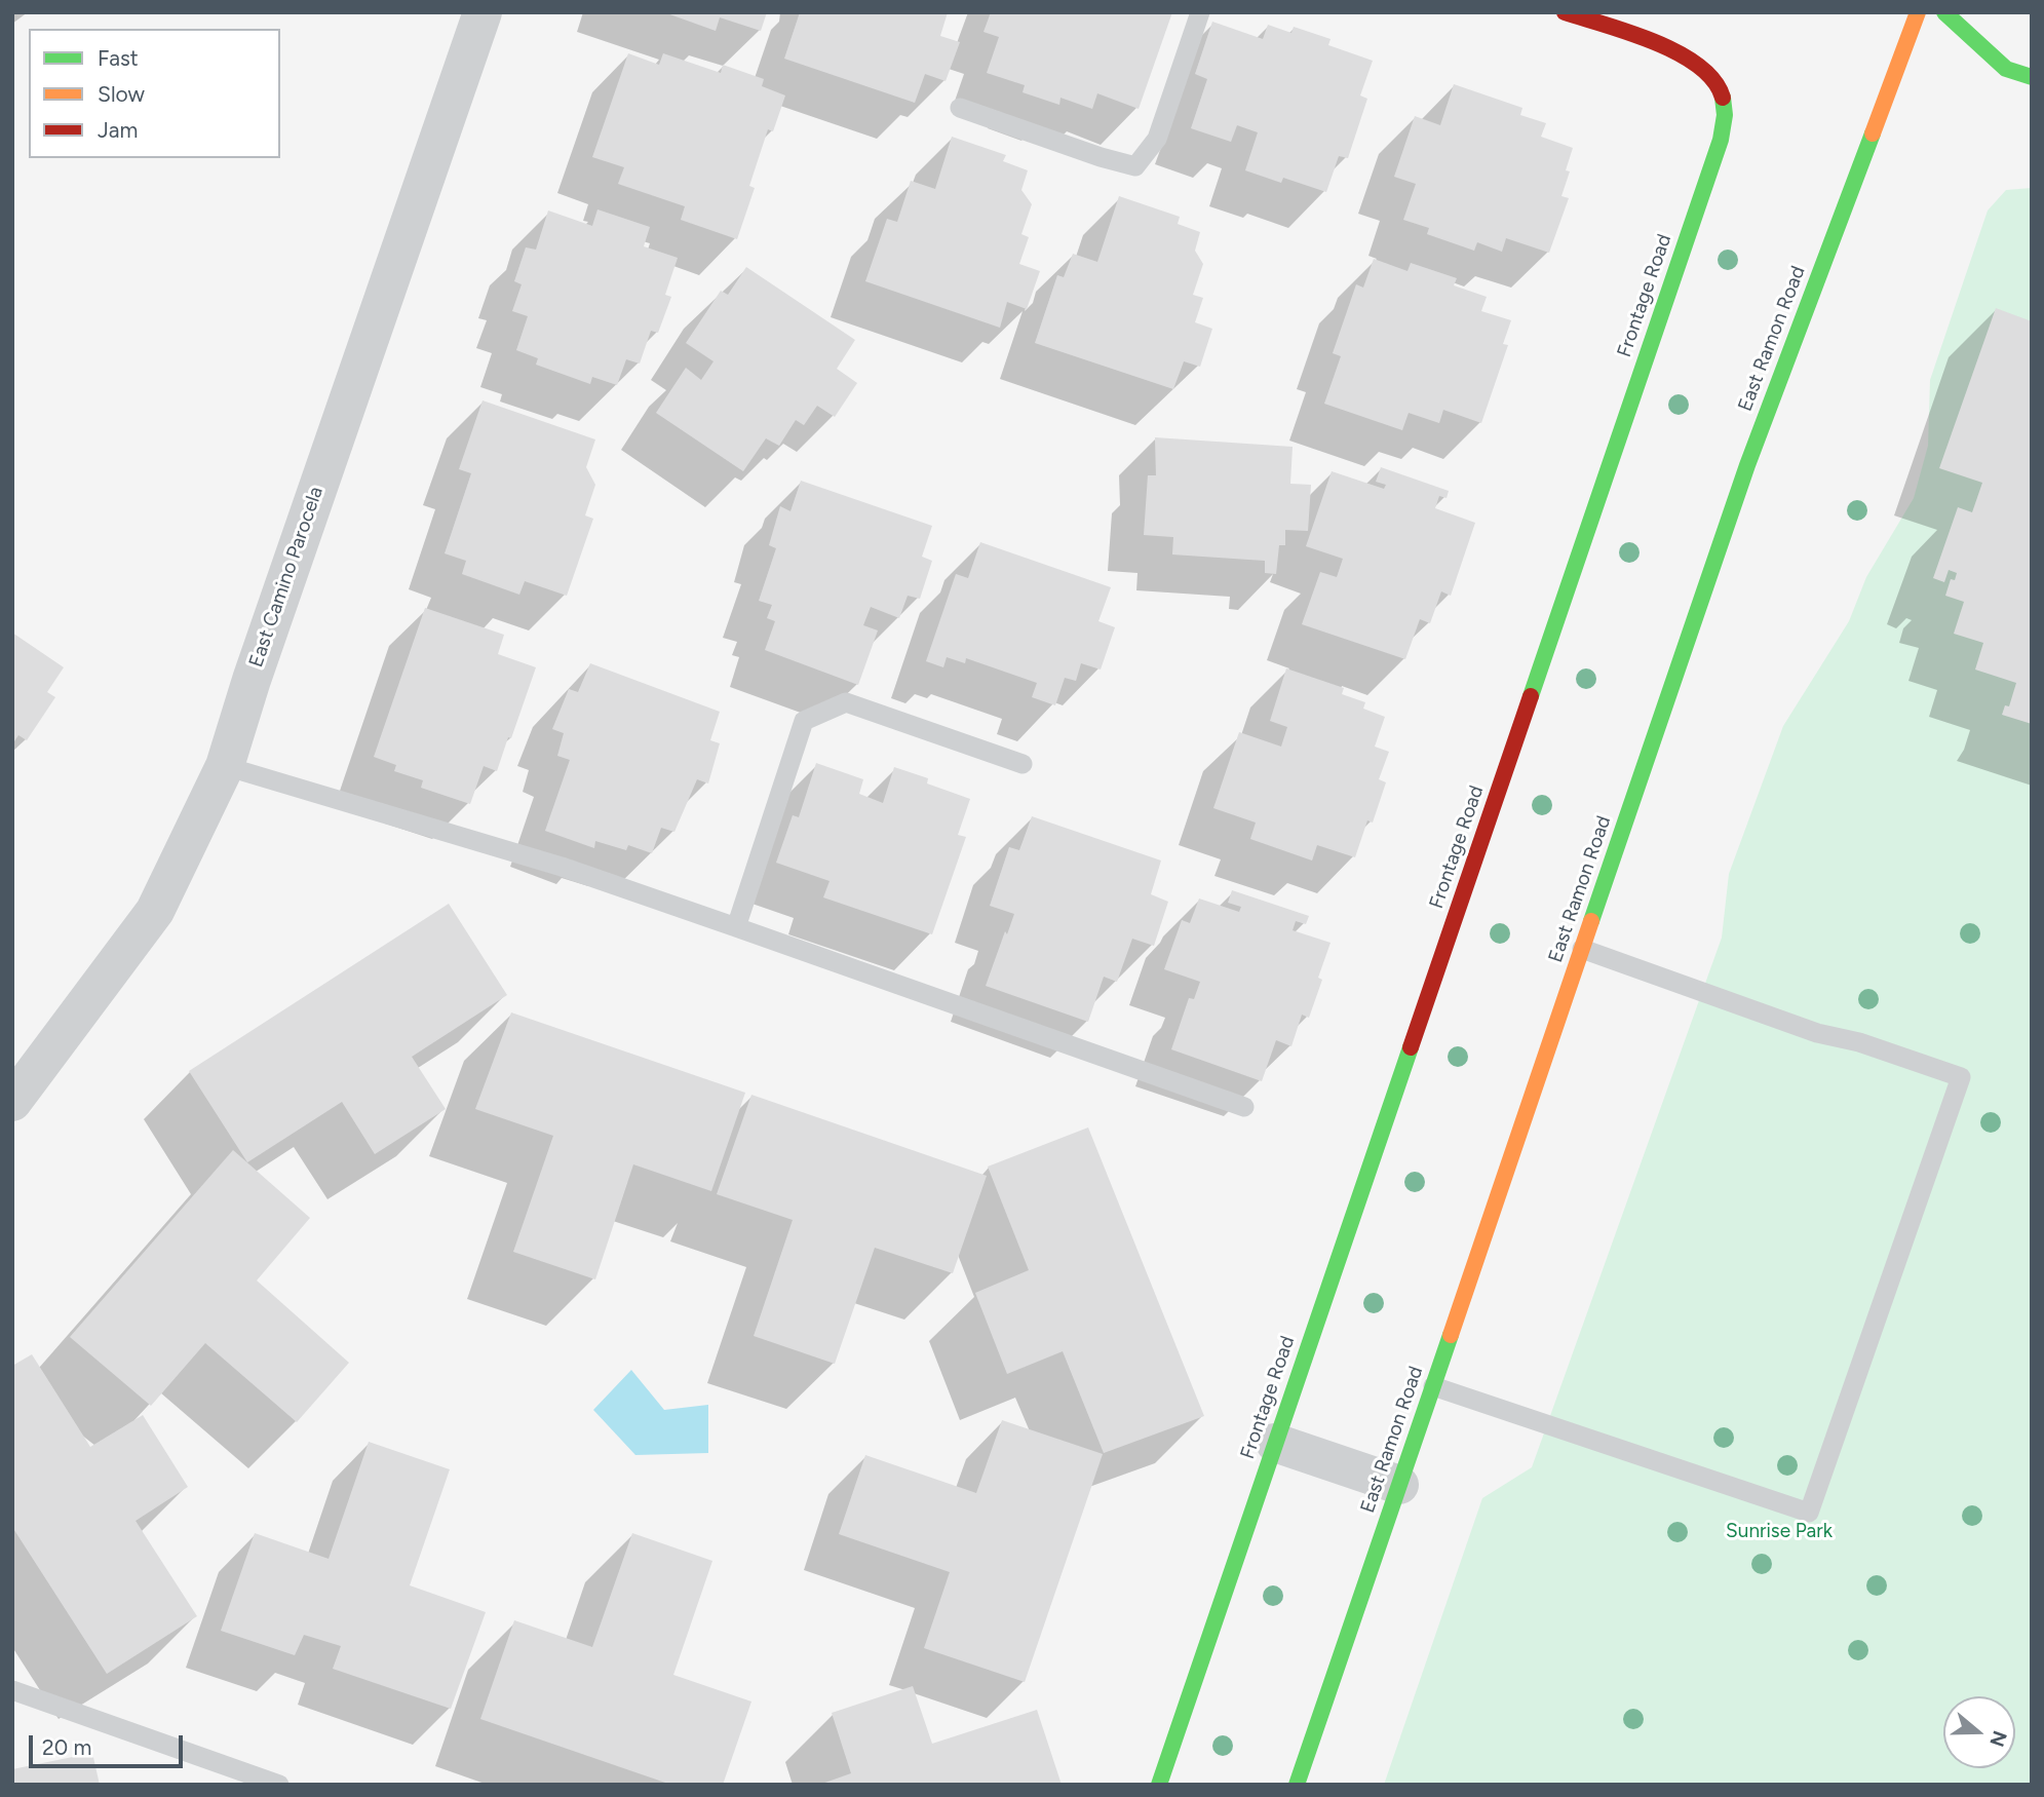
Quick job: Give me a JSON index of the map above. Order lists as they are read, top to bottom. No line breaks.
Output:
{"streets":{"main road":["Frontage Road","East Ramon Road"],"street":["East Camino Parocela"]},"parks":["Sunrise Park"],"legend":["Fast","Slow","Jam"],"scale_bar":"20 m","north":"right"}
